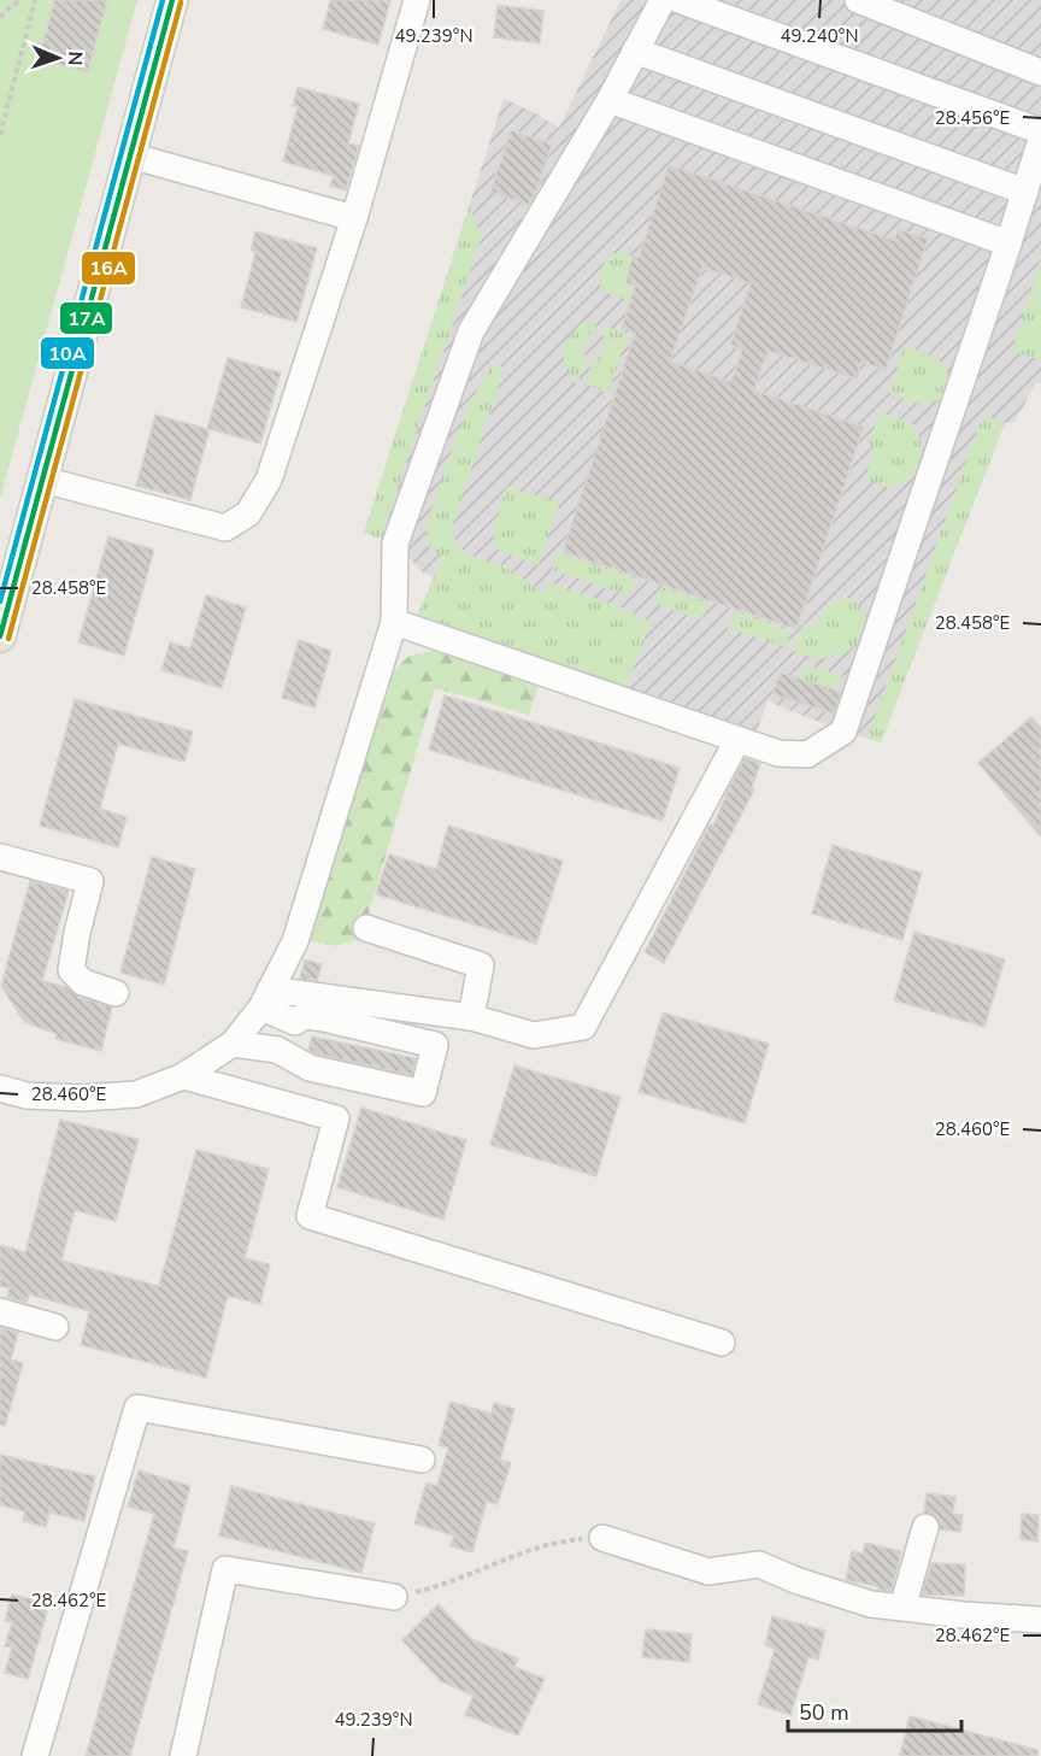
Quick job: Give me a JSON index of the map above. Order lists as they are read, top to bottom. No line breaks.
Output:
{"lines":["transit line 17А","transit line 10А","transit line 16А"],"scale_bar":"50 m","north":"right","coordinates":["49.239°N","49.240°N","28.456°E","28.458°E","28.460°E","28.462°E"]}
